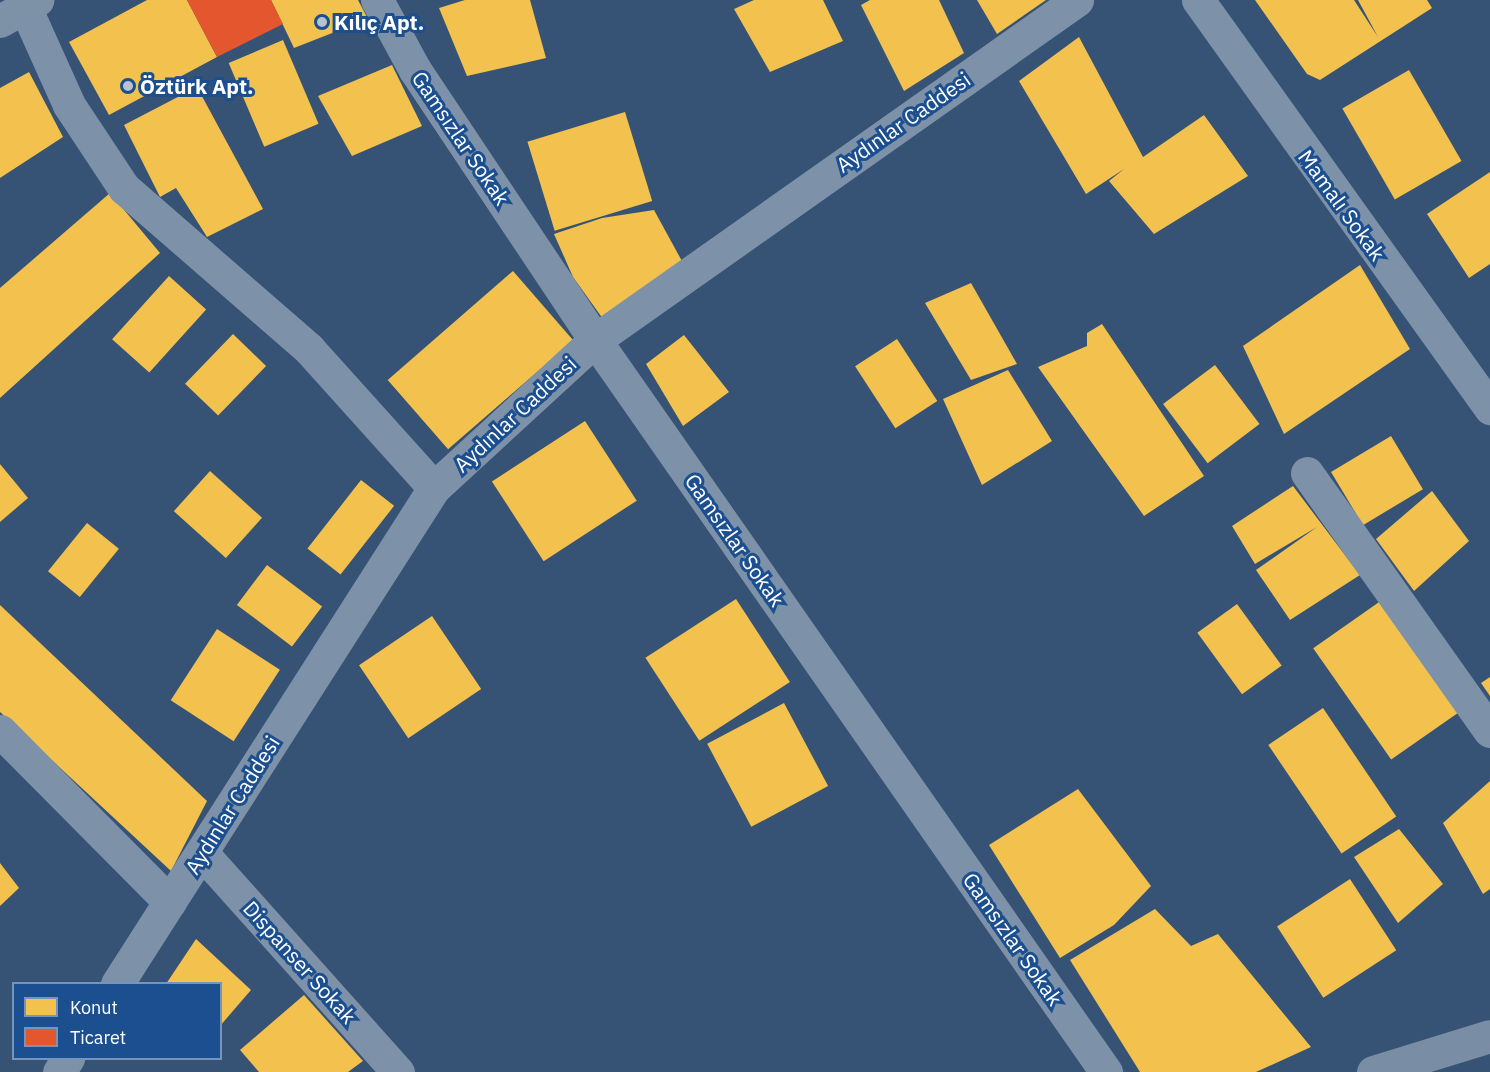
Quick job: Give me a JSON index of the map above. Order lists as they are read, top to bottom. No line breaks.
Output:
{"streets":{"street":["Aydınlar Caddesi","Gamsızlar Sokak","Mamalı Sokak","Dispanser Sokak"]},"crossings":[["Aydınlar Caddesi","Gamsızlar Sokak"],["Aydınlar Caddesi","Dispanser Sokak"]],"places":["Kılıç Apt.","Öztürk Apt."],"legend":["Konut","Ticaret"]}
